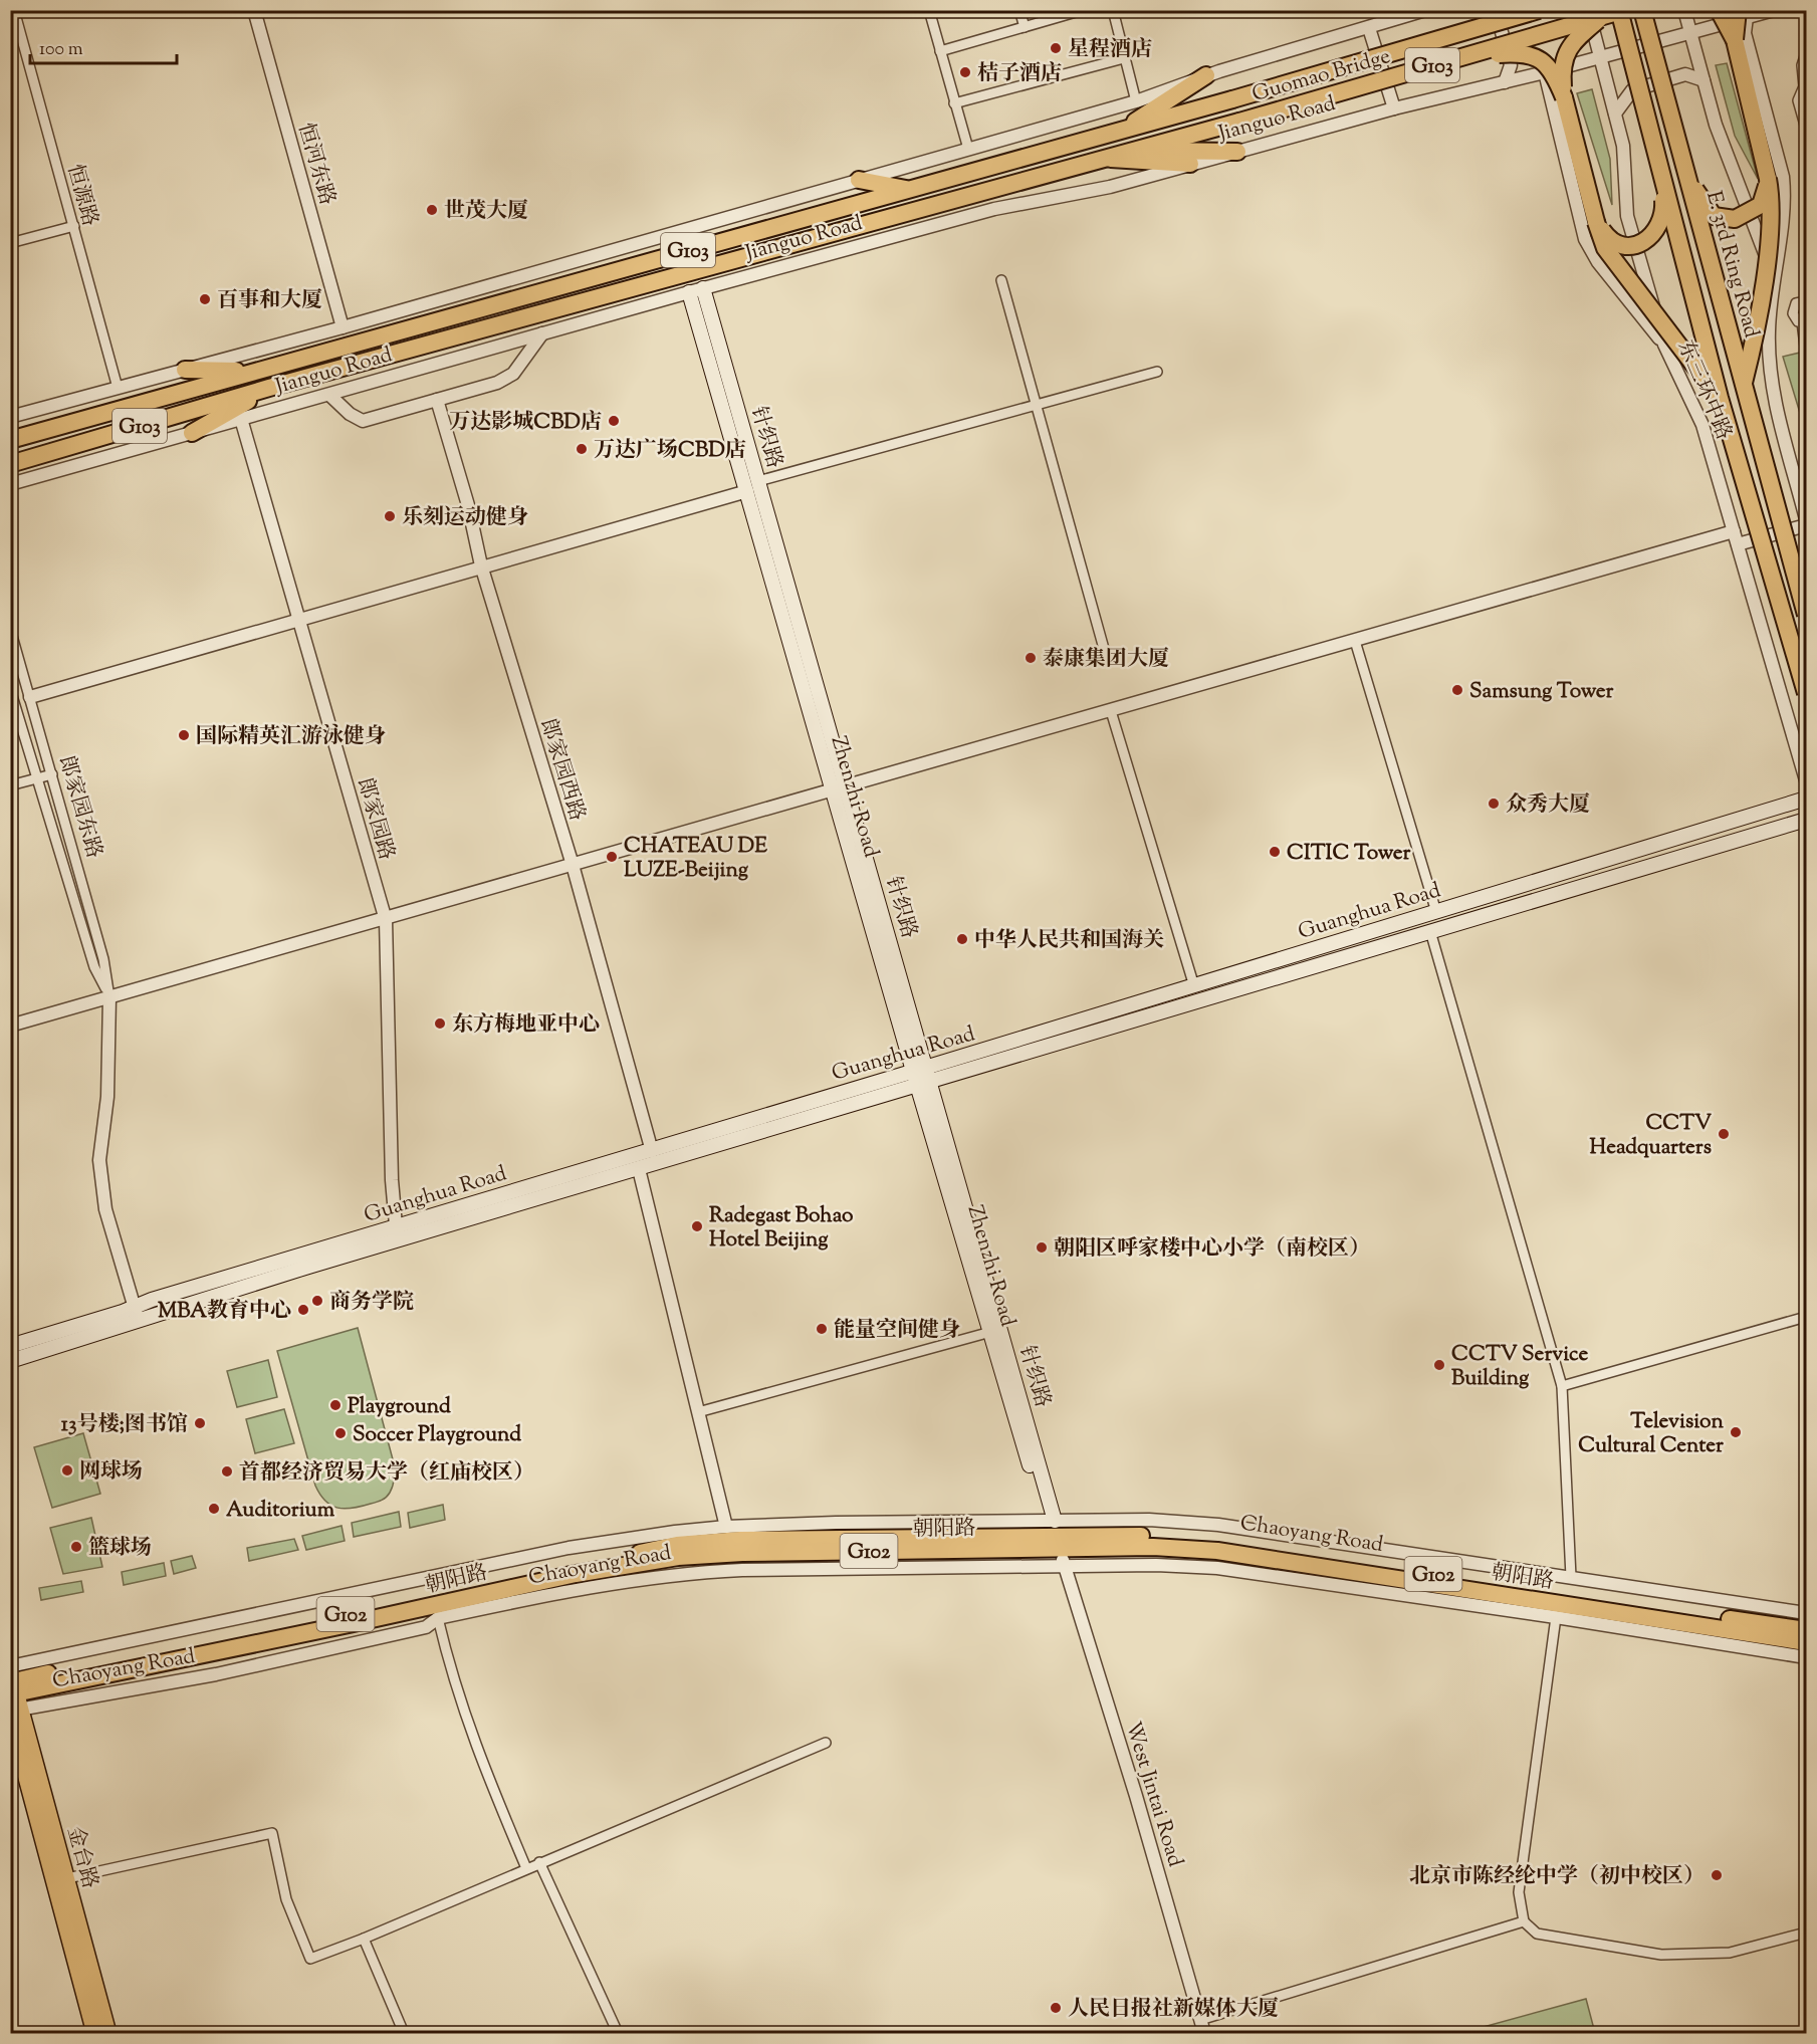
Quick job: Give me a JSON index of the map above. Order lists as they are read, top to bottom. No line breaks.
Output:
{"streets":{"highway":["G103","Guomao Bridge","Jianguo Road","E. 3rd Ring Road","朝阳路","Chaoyang Road","G102"],"main road":["针织路","Zhenzhi Road","Guanghua Road","金台路"],"street":["恒河东路","恒源路","东三环中路","郎家园西路","郎家园东路","郎家园路","West Jintai Road"]},"crossings":[["G103","Jianguo Road"],["Guomao Bridge","Jianguo Road"],["Guomao Bridge","东三环中路"],["Jianguo Road","恒河东路"],["Jianguo Road","恒源路"],["Jianguo Road","东三环中路"],["Jianguo Road","针织路"],["Jianguo Road","Zhenzhi Road"],["Jianguo Road","郎家园路"],["针织路","Zhenzhi Road"],["郎家园西路","Guanghua Road"],["Zhenzhi Road","Guanghua Road"],["Zhenzhi Road","朝阳路"],["Zhenzhi Road","Chaoyang Road"],["Zhenzhi Road","West Jintai Road"],["郎家园东路","Guanghua Road"],["郎家园路","Guanghua Road"],["朝阳路","Chaoyang Road"],["朝阳路","West Jintai Road"],["朝阳路","金台路"],["Chaoyang Road","West Jintai Road"],["Chaoyang Road","金台路"]],"places":["星程酒店","桔子酒店","世茂大厦","百事和大厦","万达影城CBD店","万达广场CBD店","乐刻运动健身","泰康集团大厦","Samsung Tower","国际精英汇游泳健身","众秀大厦","CITIC Tower","CHATEAU DE LUZE-Beijing","中华人民共和国海关","东方梅地亚中心","CCTV Headquarters","Radegast Bohao Hotel Beijing","朝阳区呼家楼中心小学（南校区）","商务学院","MBA教育中心","能量空间健身","CCTV Service Building","Playground","13号楼;图书馆","Television Cultural Center","Soccer Playground","网球场","首都经济贸易大学（红庙校区）","Auditorium","篮球场","北京市陈经纶中学（初中校区）","人民日报社新媒体大厦"],"scale_bar":"100 m"}
